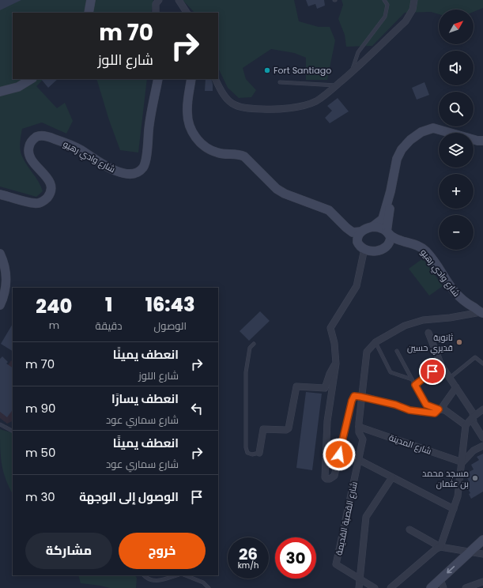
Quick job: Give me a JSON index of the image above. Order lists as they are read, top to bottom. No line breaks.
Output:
{"streets":{"street":["شارع وادي رهيو","شارع المدينة","شارع القصبة القديمة"]},"crossings":[["شارع المدينة","شارع القصبة القديمة"]],"places":["Fort Santiago","ثانوية قديري حسين","مسجد محمد بن عثمان"],"north":"top right","page":{"map_buttons":["+","−"],"turn":["70 m","شارع اللوز"],"eta":["16:43","الوصول","1","دقيقة","240","m"],"list":[{"name":"انعطف يمينًا","note":"شارع اللوز","value":"70 m"},{"name":"انعطف يسارًا","note":"شارع سماري عود","value":"90 m"},{"name":"انعطف يمينًا","note":"شارع سماري عود","value":"50 m"},{"name":"الوصول إلى الوجهة","value":"30 m"}],"buttons":["خروج","مشاركة"],"speed":"26 km/h","limit":"30"}}
